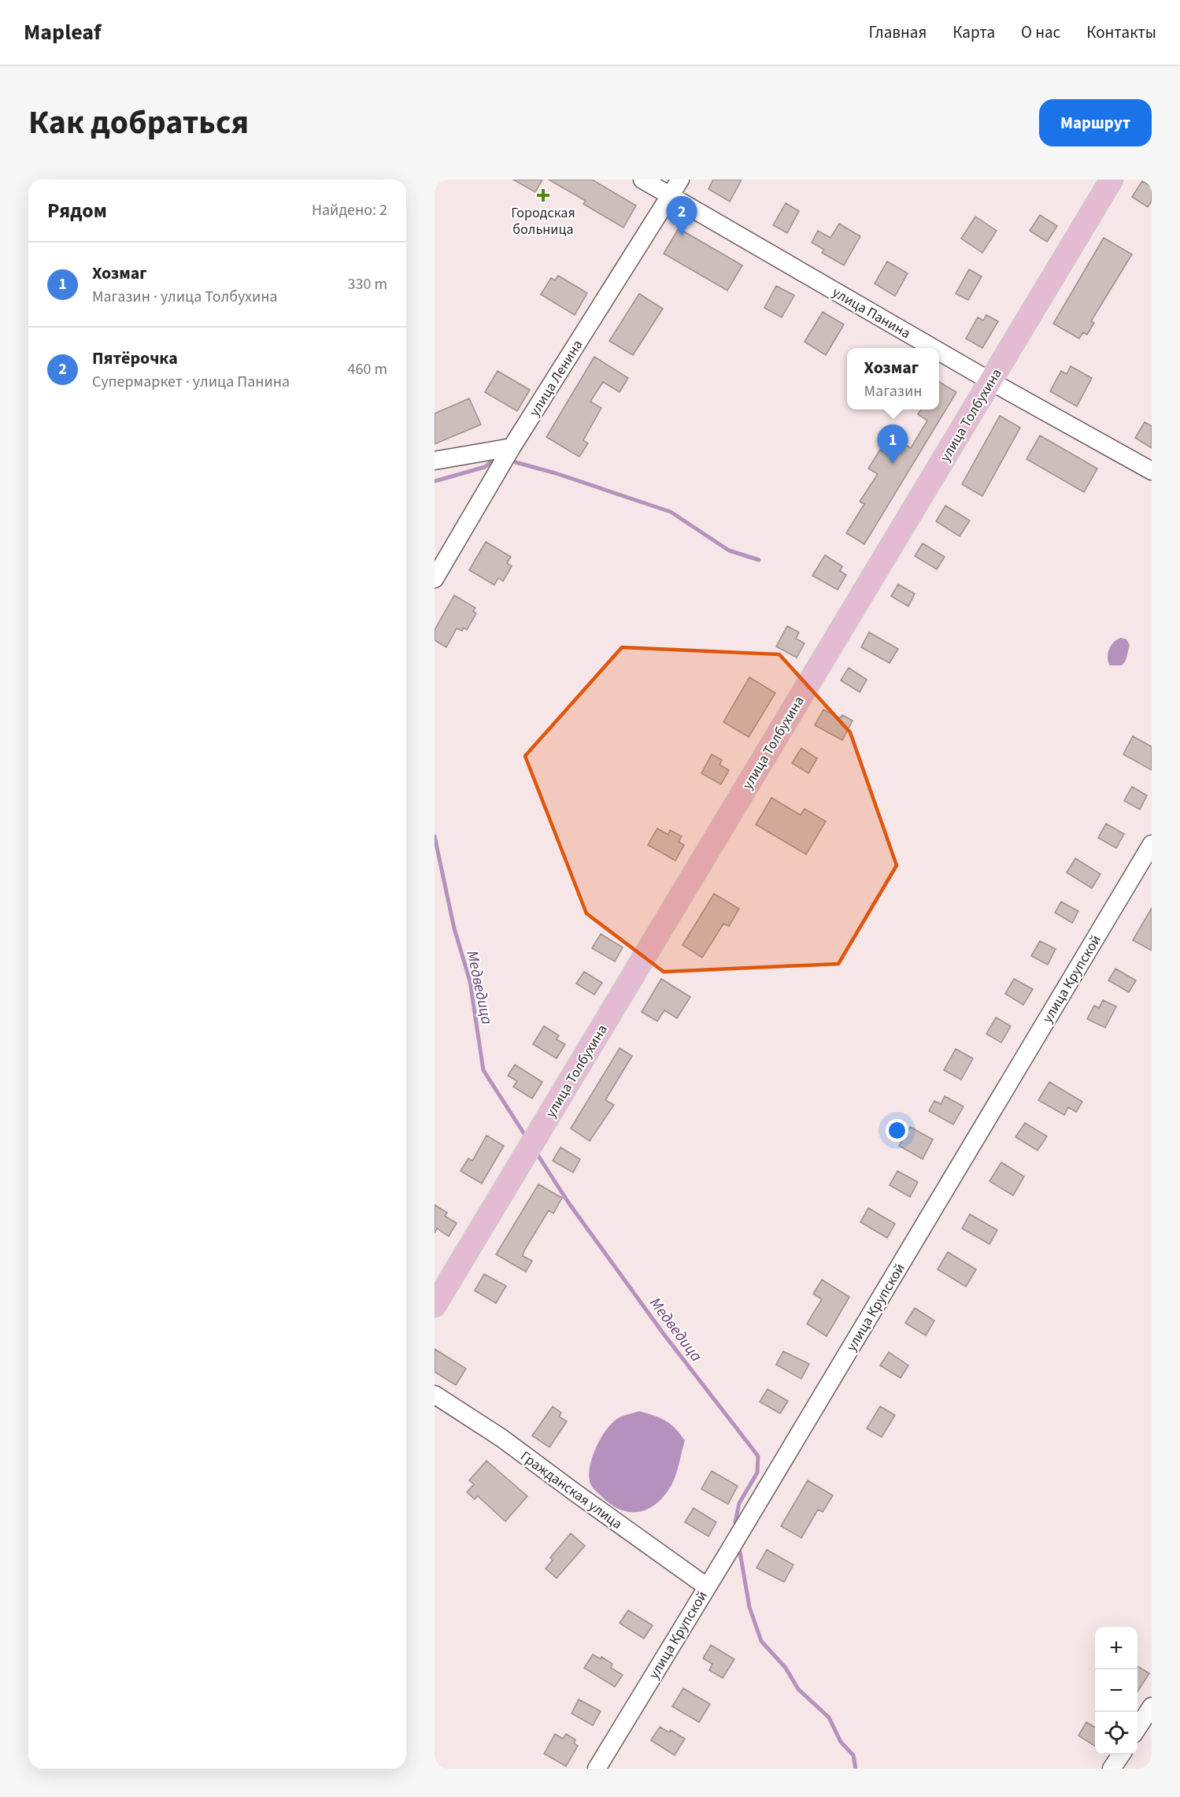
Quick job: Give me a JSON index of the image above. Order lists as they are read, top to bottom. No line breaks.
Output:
{"streets":{"main road":["улица Толбухина"],"street":["улица Панина","улица Ленина","улица Крупской","Гражданская улица"]},"crossings":[["улица Панина","улица Ленина"],["улица Панина","улица Толбухина"],["улица Крупской","Гражданская улица"]],"water":["Медведица"],"places":{"health":["Городская больница"]},"page":{"header":"Mapleaf","nav":["Главная","Карта","О нас","Контакты"],"title":"Как добраться","buttons":"Маршрут","heading":["Рядом","Найдено: 2"],"pins":["2","1"],"list":[{"mark":"1","name":"Хозмаг","note":"Магазин · улица Толбухина","value":"330 m"},{"mark":"2","name":"Пятёрочка","note":"Супермаркет · улица Панина","value":"460 m"}],"popup":["Хозмаг","Магазин"],"map_buttons":["+","−"]}}
